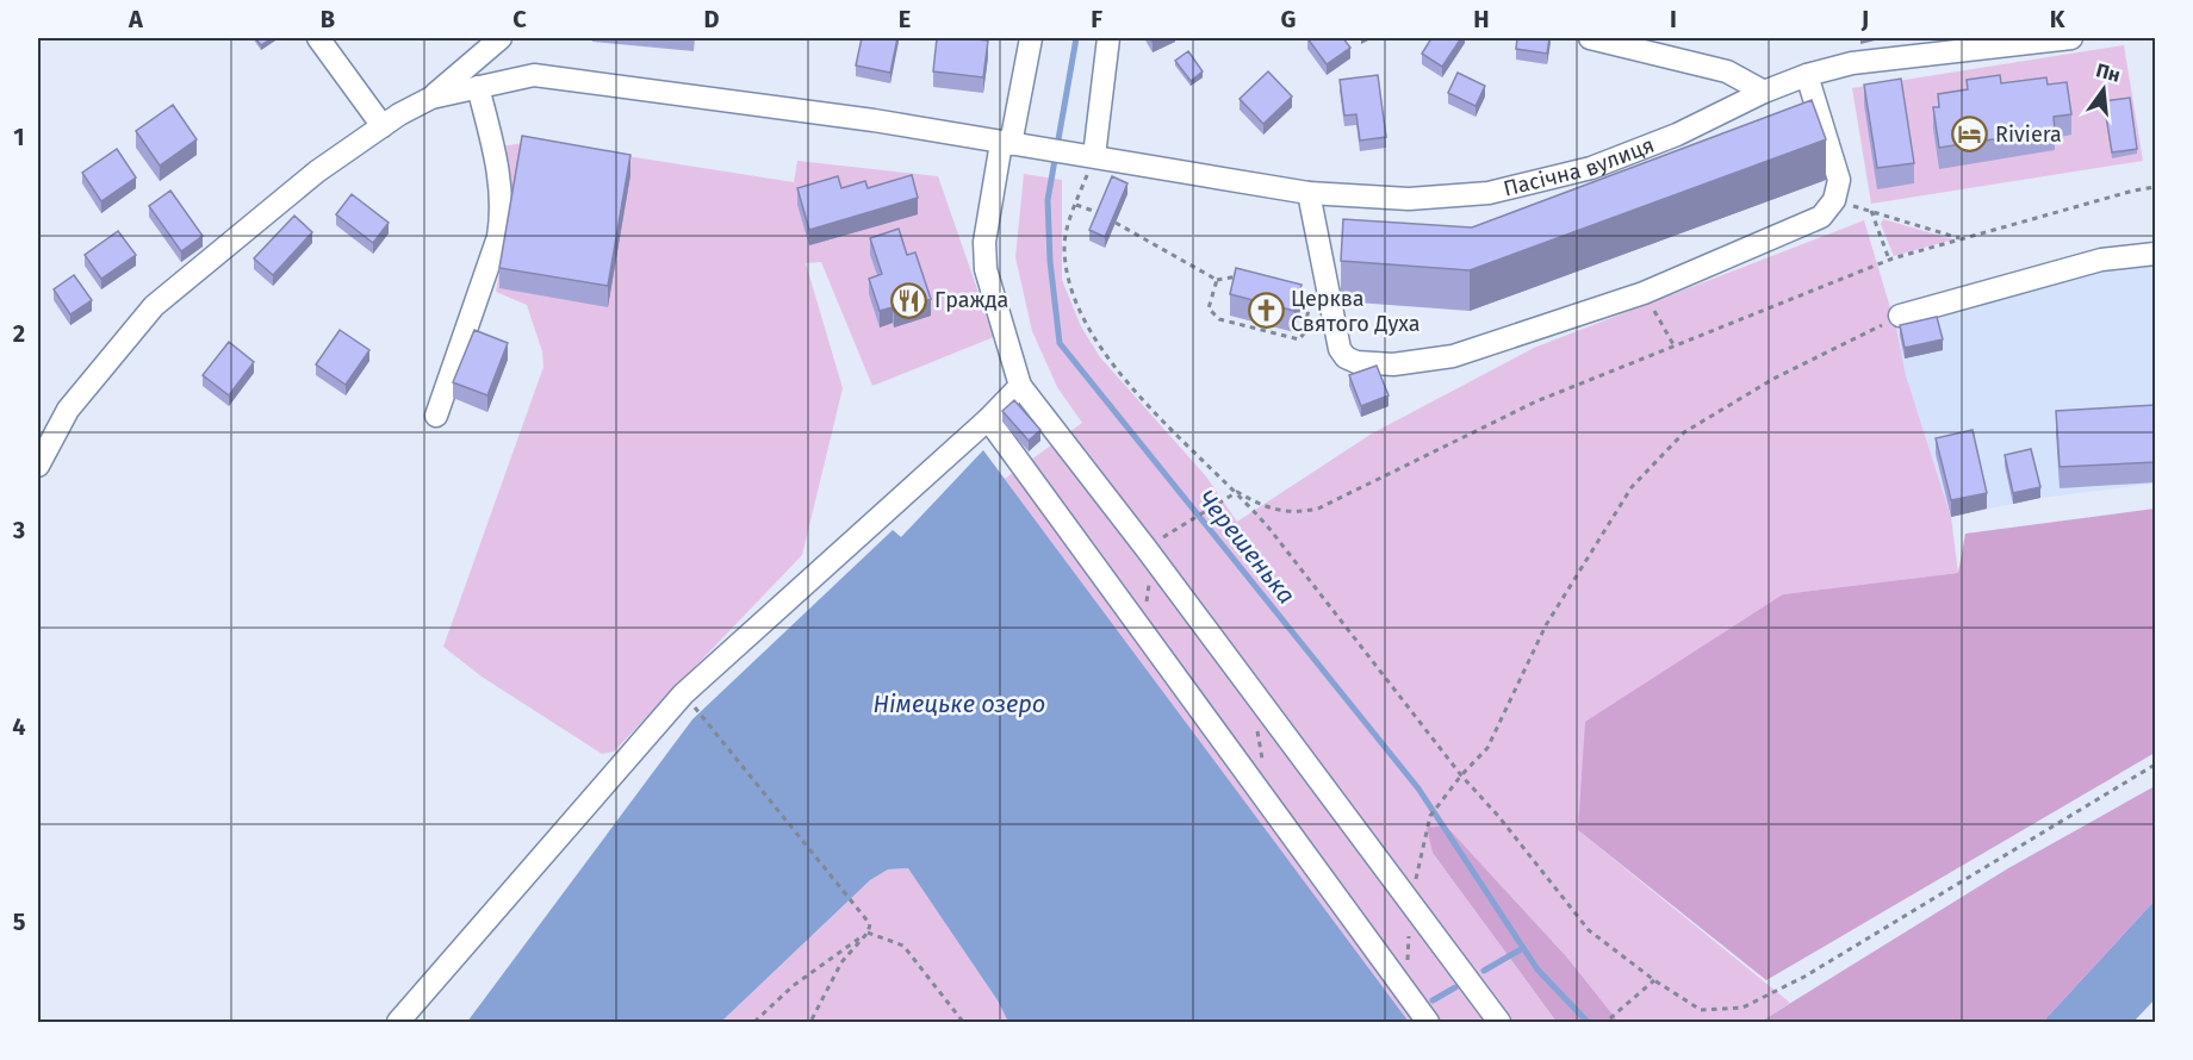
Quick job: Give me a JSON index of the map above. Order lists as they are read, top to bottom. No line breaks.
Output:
{"streets":{"street":["Пасічна вулиця"]},"water":["Черешенька","Німецьке озеро"],"places":{"hotel":["Riviera"],"restaurant":["Гражда"],"church":["Церква Святого Духа"]},"north":"top","grid":{"columns":["A","B","C","D","E","F","G","H","I","J","K"],"rows":["1","2","3","4","5"]}}
